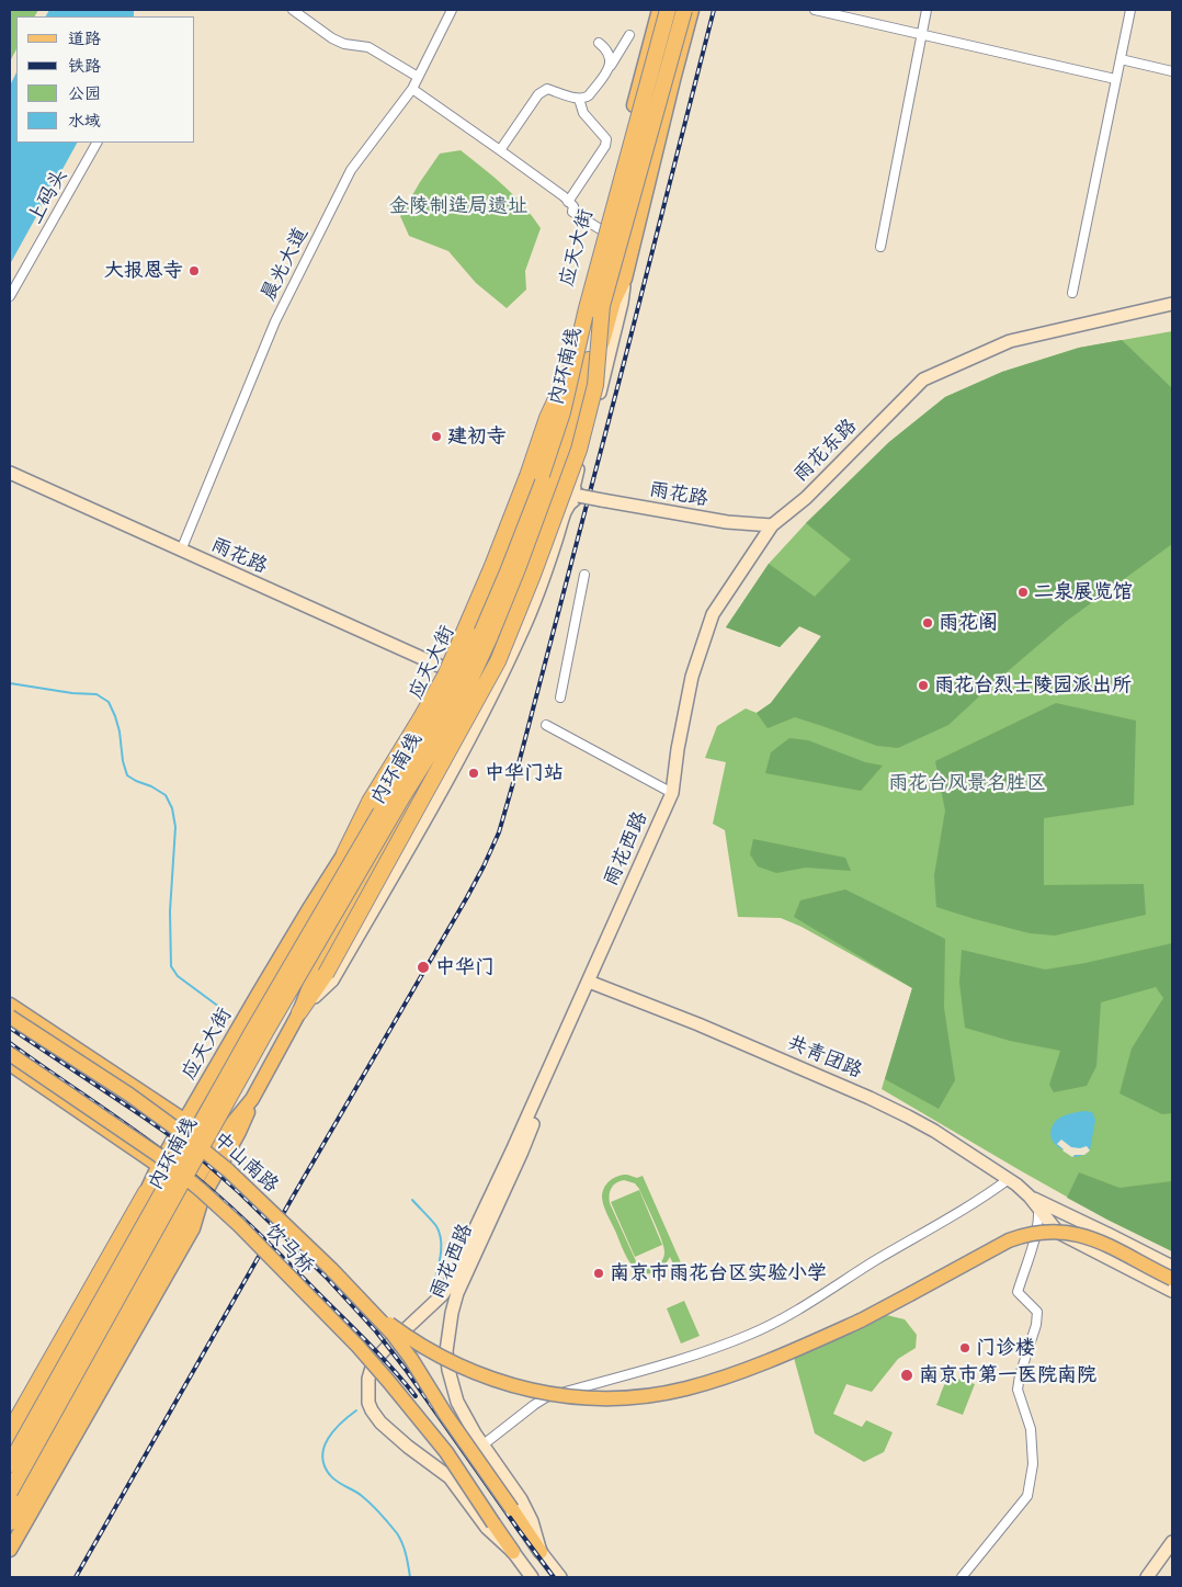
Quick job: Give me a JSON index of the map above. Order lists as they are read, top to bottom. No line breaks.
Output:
{"streets":{"highway":["内环南线"],"main road":["应天大街","雨花西路","中山南路","饮马桥"],"street":["上码头","晨光大道","雨花东路","雨花路","共青团路"]},"crossings":[["应天大街","雨花路"],["晨光大道","雨花路"],["雨花东路","雨花路"],["雨花东路","雨花西路"],["雨花西路","共青团路"],["雨花西路","中山南路"],["雨花西路","饮马桥"]],"parks":["金陵制造局遗址","雨花台风景名胜区"],"places":["大报恩寺","建初寺","二泉展览馆","雨花阁","雨花台烈士陵园派出所","中华门站","中华门","南京市雨花台区实验小学","门诊楼","南京市第一医院南院"],"legend":["道路","铁路","公园","水域"]}
